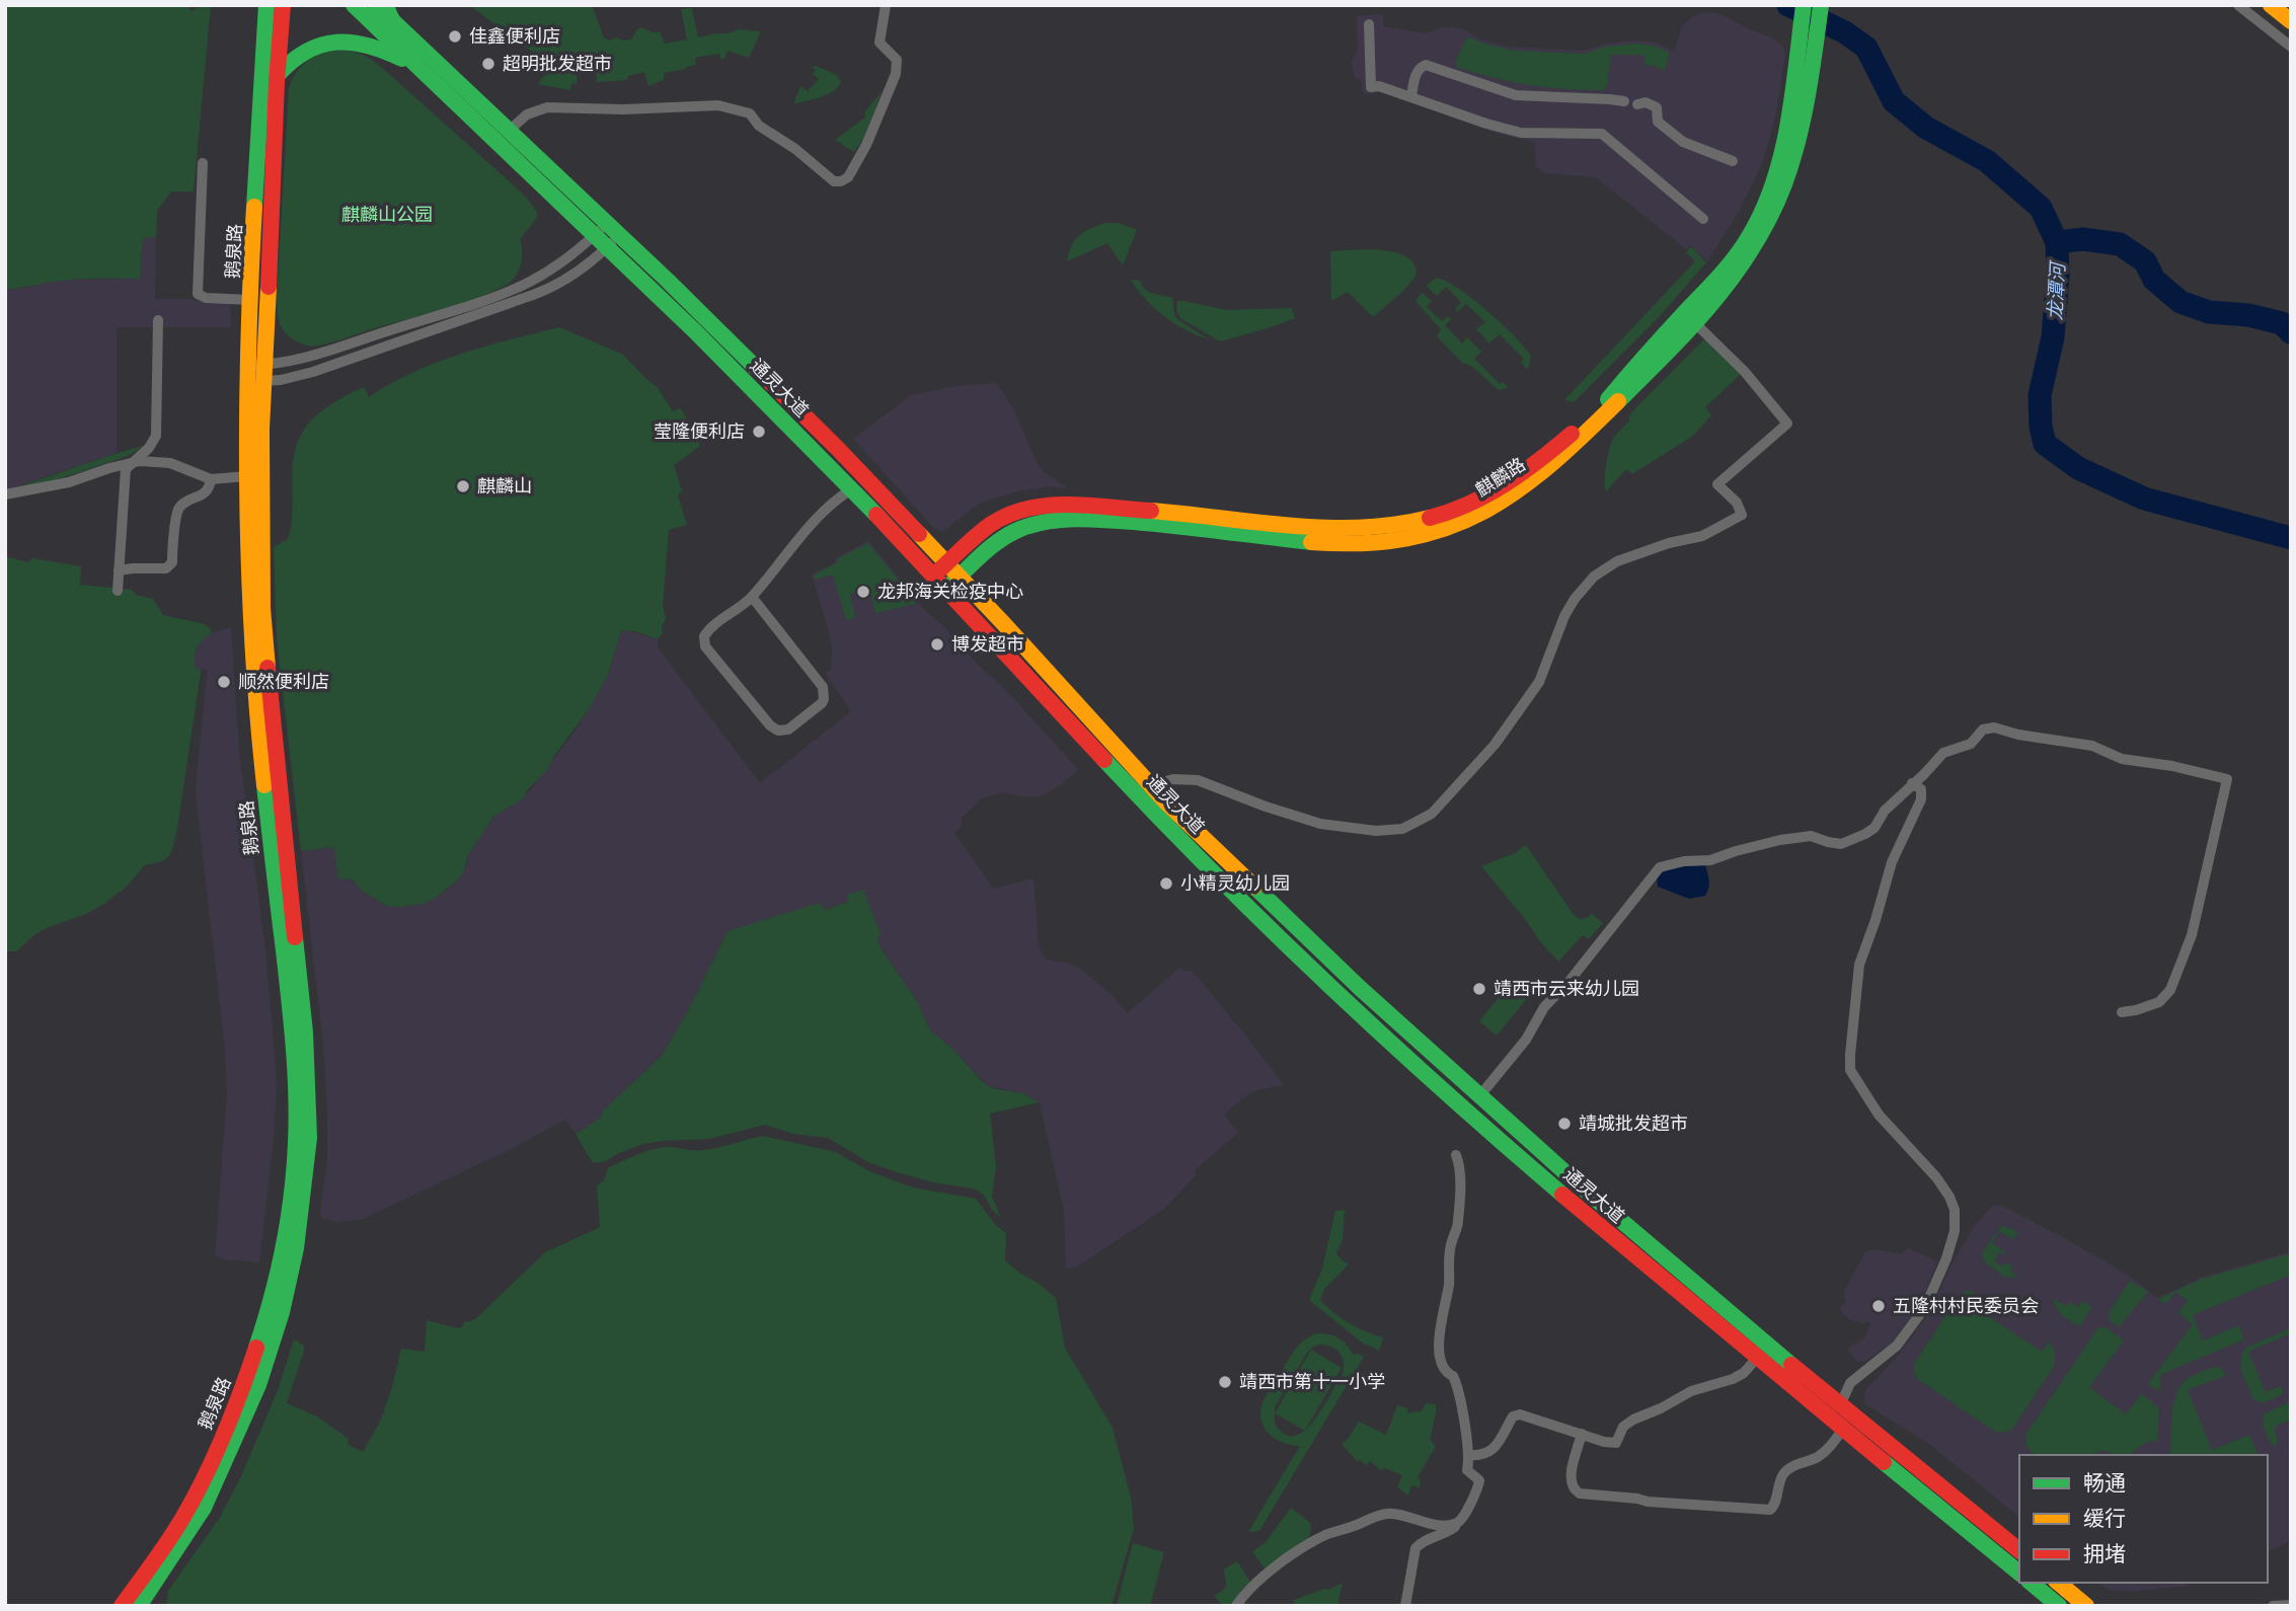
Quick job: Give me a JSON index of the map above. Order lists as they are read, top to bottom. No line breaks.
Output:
{"streets":{"main road":["鹅泉路","通灵大道","麒麟路"]},"crossings":[["通灵大道","麒麟路"]],"water":["龙潭河"],"parks":["麒麟山公园"],"places":["佳鑫便利店","超明批发超市","莹隆便利店","麒麟山","龙邦海关检疫中心","博发超市","顺然便利店","小精灵幼儿园","靖西市云来幼儿园","靖城批发超市","五隆村村民委员会","靖西市第十一小学"],"legend":["畅通","缓行","拥堵"]}
